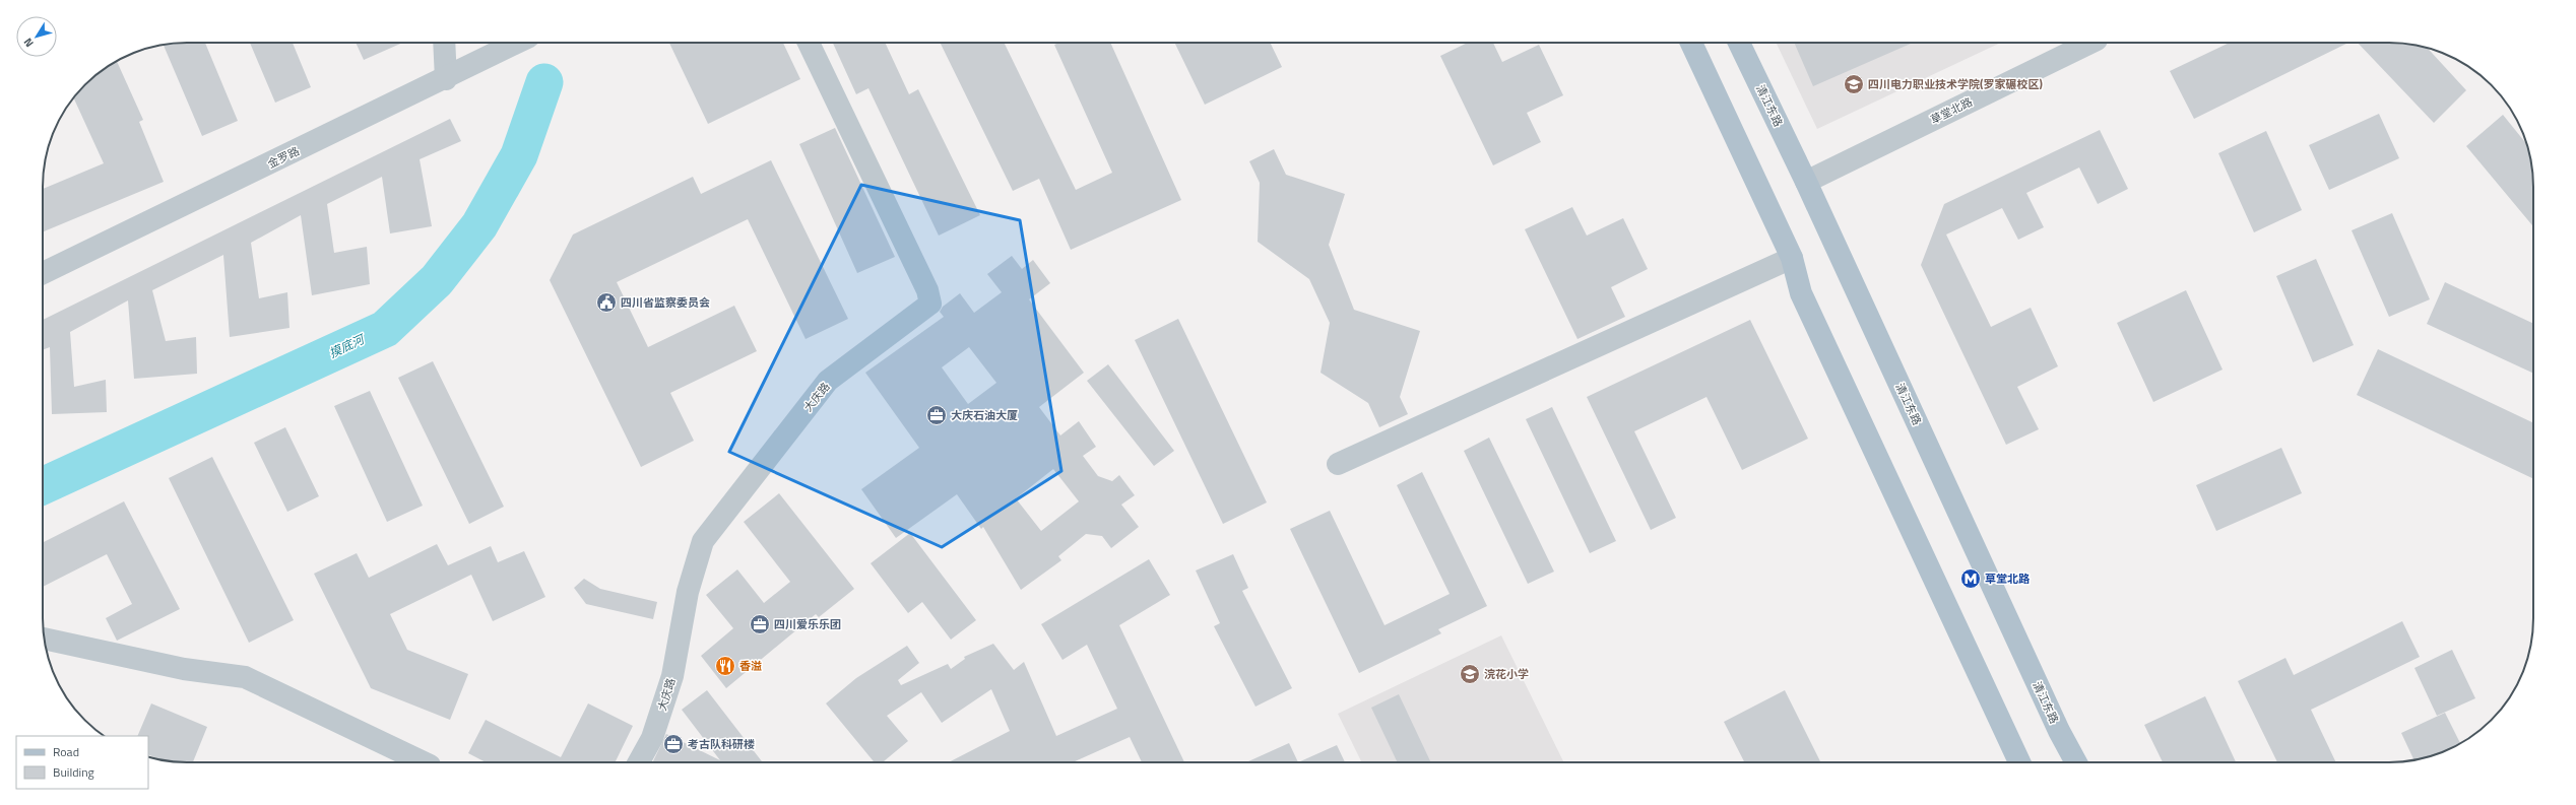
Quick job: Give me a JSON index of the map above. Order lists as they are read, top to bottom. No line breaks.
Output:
{"streets":{"main road":["清江东路"],"street":["草堂北路","金罗路","大庆路"]},"crossings":[["清江东路","草堂北路"]],"water":["摸底河"],"places":{"school or university":["四川电力职业技术学院(罗家碾校区)","浣花小学"],"public building":["四川省监察委员会"],"office":["大庆石油大厦","四川爱乐乐团","考古队科研楼"],"metro station":["草堂北路"],"restaurant":["香溢"]},"legend":["Road","Building"],"north":"bottom left"}
